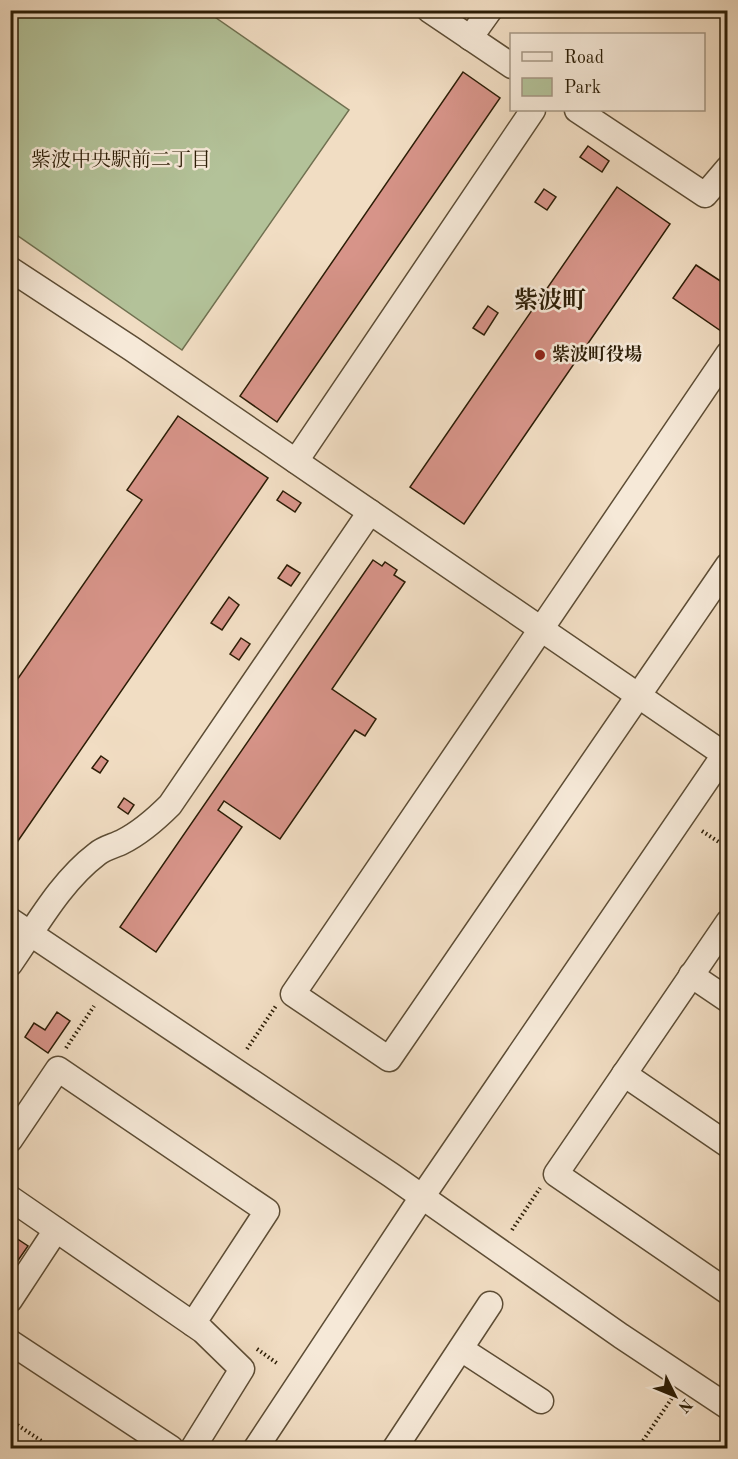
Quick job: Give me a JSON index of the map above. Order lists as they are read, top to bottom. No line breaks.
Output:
{"districts":["紫波中央駅前二丁目","紫波町"],"places":["紫波町役場"],"legend":["Road","Park"],"north":"bottom right"}
